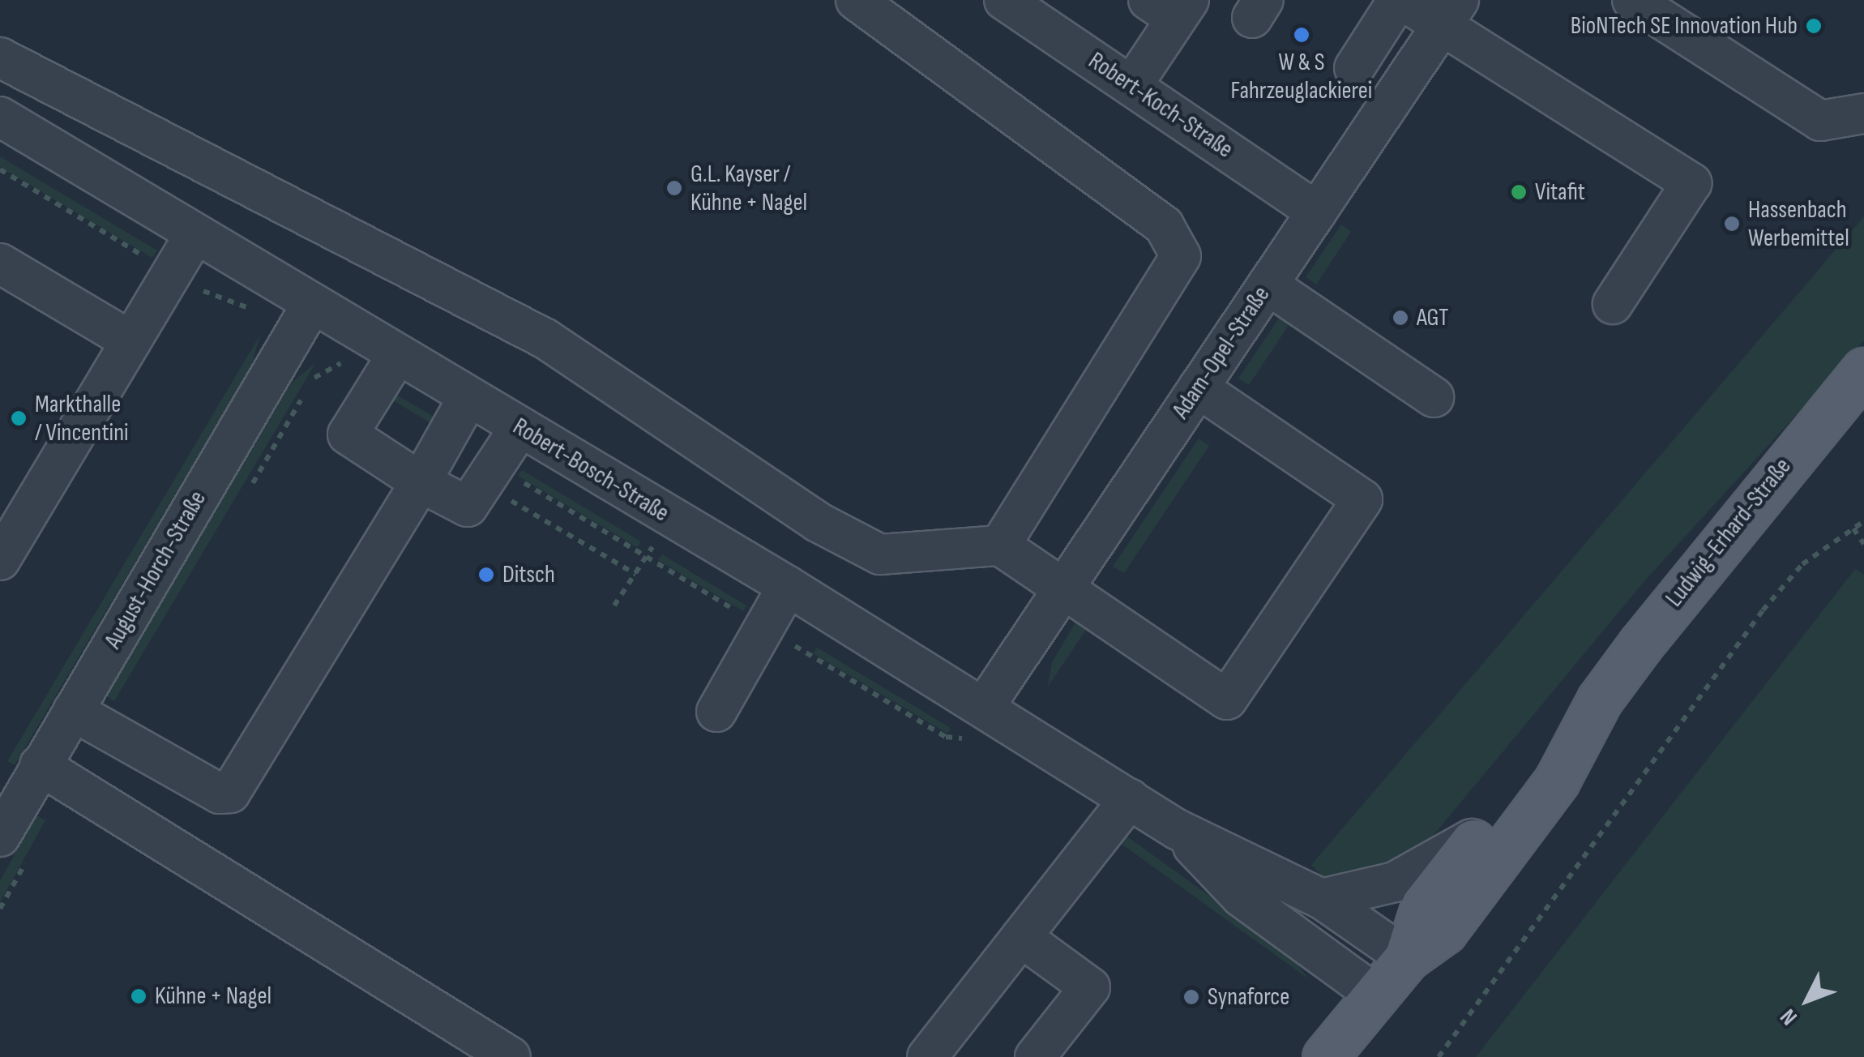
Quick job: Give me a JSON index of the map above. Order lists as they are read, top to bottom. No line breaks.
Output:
{"streets":{"main road":["Ludwig-Erhard-Straße"],"street":["Robert-Koch-Straße","Adam-Opel-Straße","Robert-Bosch-Straße","August-Horch-Straße"]},"crossings":[["Robert-Koch-Straße","Adam-Opel-Straße"],["Adam-Opel-Straße","Robert-Bosch-Straße"],["Robert-Bosch-Straße","Ludwig-Erhard-Straße"],["Robert-Bosch-Straße","August-Horch-Straße"]],"places":["BioNTech SE Innovation Hub","W & S Fahrzeuglackierei","G.L. Kayser / Kühne + Nagel","Vitafit","Hassenbach Werbemittel","AGT","Markthalle / Vincentini","Ditsch","Kühne + Nagel","Synaforce"],"north":"bottom left"}
